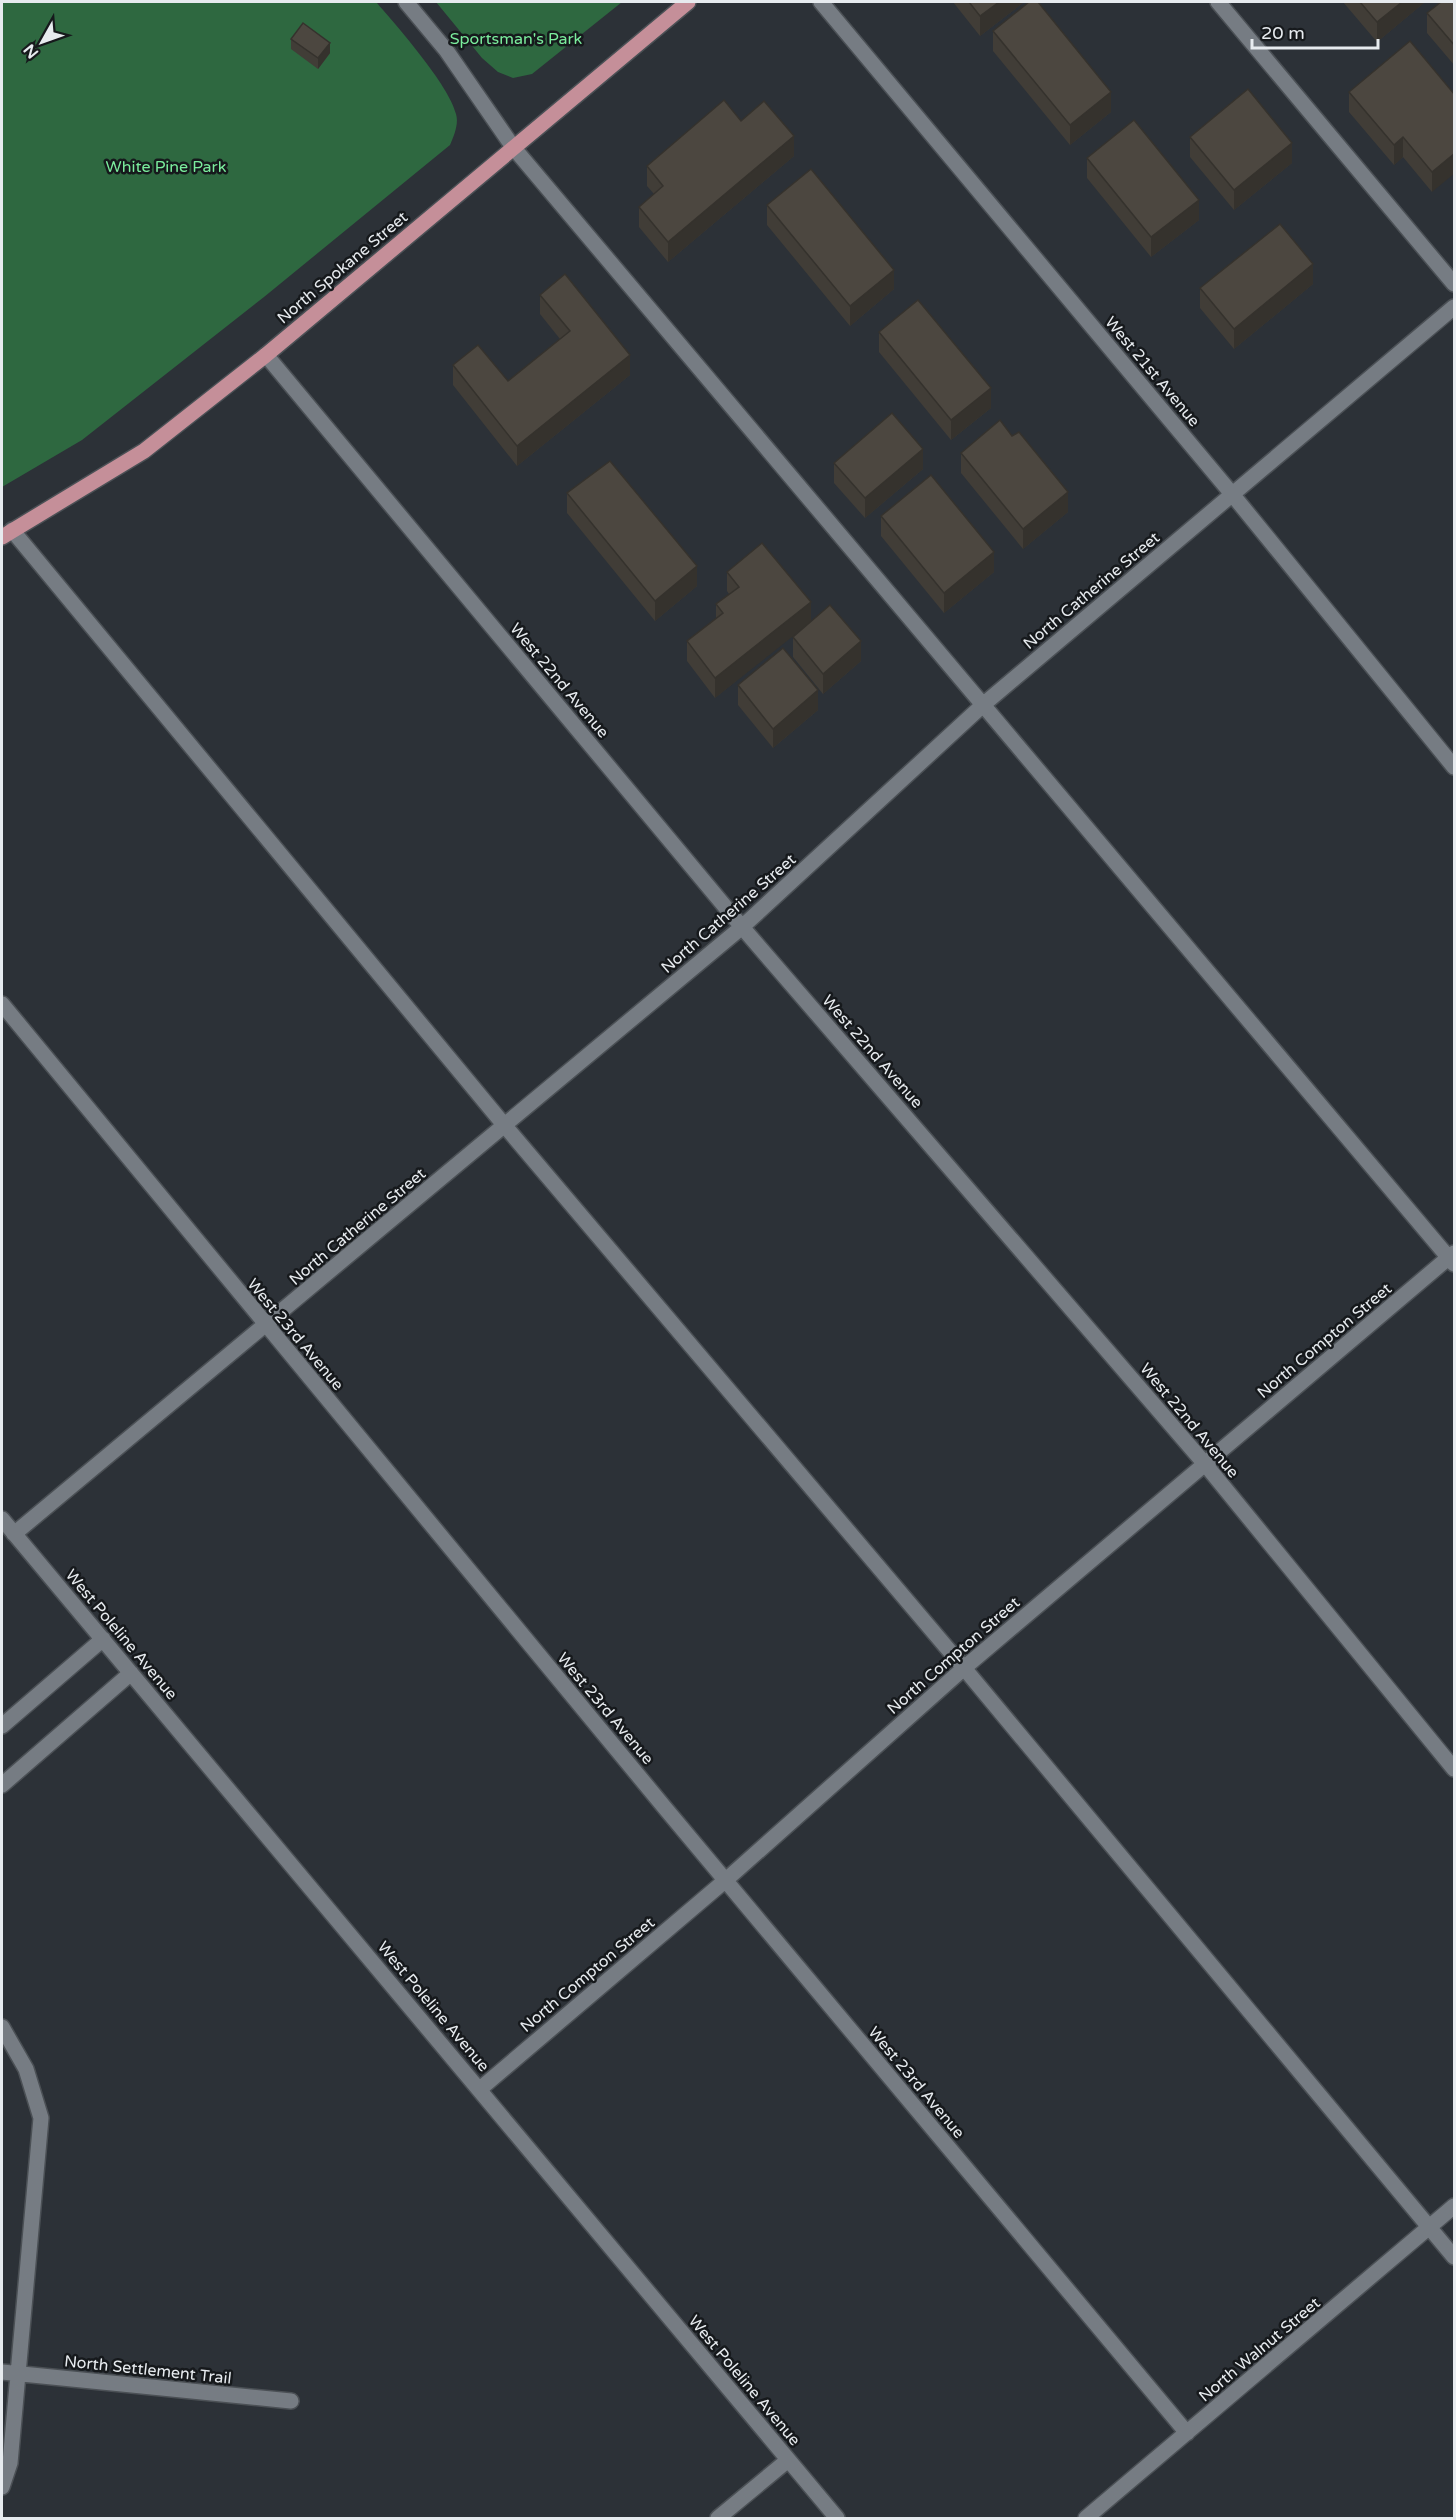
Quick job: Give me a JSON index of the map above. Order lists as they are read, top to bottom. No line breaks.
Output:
{"streets":{"main road":["North Spokane Street"],"street":["West 21st Avenue","North Catherine Street","West 22nd Avenue","West 23rd Avenue","North Compton Street","West Poleline Avenue","North Walnut Street","North Settlement Trail"]},"crossings":[["North Spokane Street","West 22nd Avenue"],["West 21st Avenue","North Catherine Street"],["North Catherine Street","West 22nd Avenue"],["North Catherine Street","West 23rd Avenue"],["North Catherine Street","West Poleline Avenue"],["West 22nd Avenue","North Compton Street"],["West 23rd Avenue","North Compton Street"],["West 23rd Avenue","North Walnut Street"],["North Compton Street","West Poleline Avenue"]],"parks":["Sportsman's Park","White Pine Park"],"scale_bar":"20 m","north":"bottom left"}
